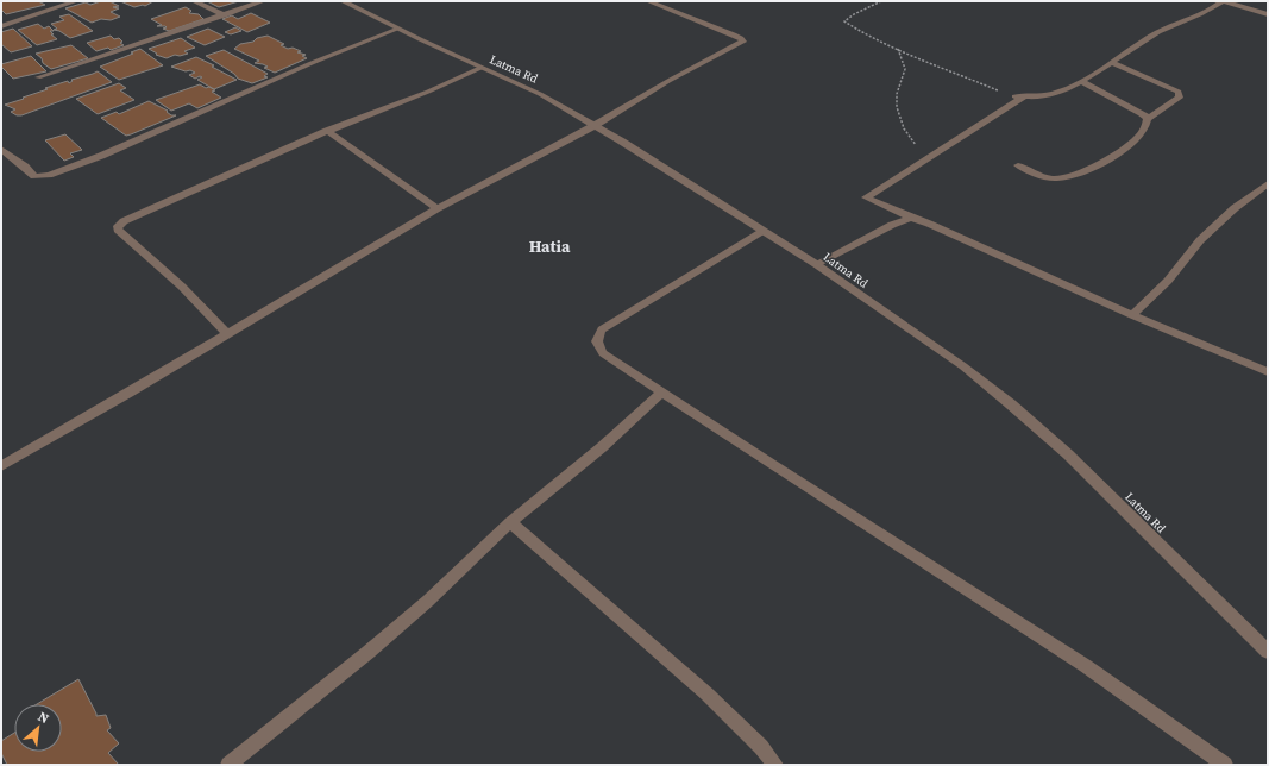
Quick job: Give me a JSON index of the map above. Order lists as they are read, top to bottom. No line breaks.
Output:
{"streets":{"street":["Latma Rd"]},"districts":["Hatia"],"north":"top right"}
